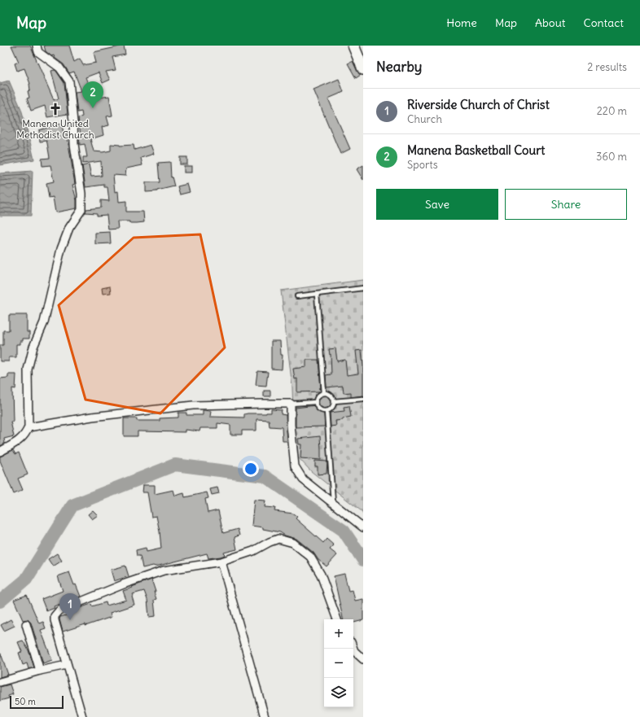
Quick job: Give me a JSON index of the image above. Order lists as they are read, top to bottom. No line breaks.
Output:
{"places":{"church":["Manena United Methodist Church"]},"scale_bar":"50 m","page":{"header":"Map","nav":["Home","Map","About","Contact"],"heading":["Nearby","2 results"],"pins":["2","1"],"list":[{"mark":"1","name":"Riverside Church of Christ","note":"Church","value":"220 m"},{"mark":"2","name":"Manena Basketball Court","note":"Sports","value":"360 m"}],"buttons":["Save","Share"],"map_buttons":["+","−"],"scale":"50 m"}}
